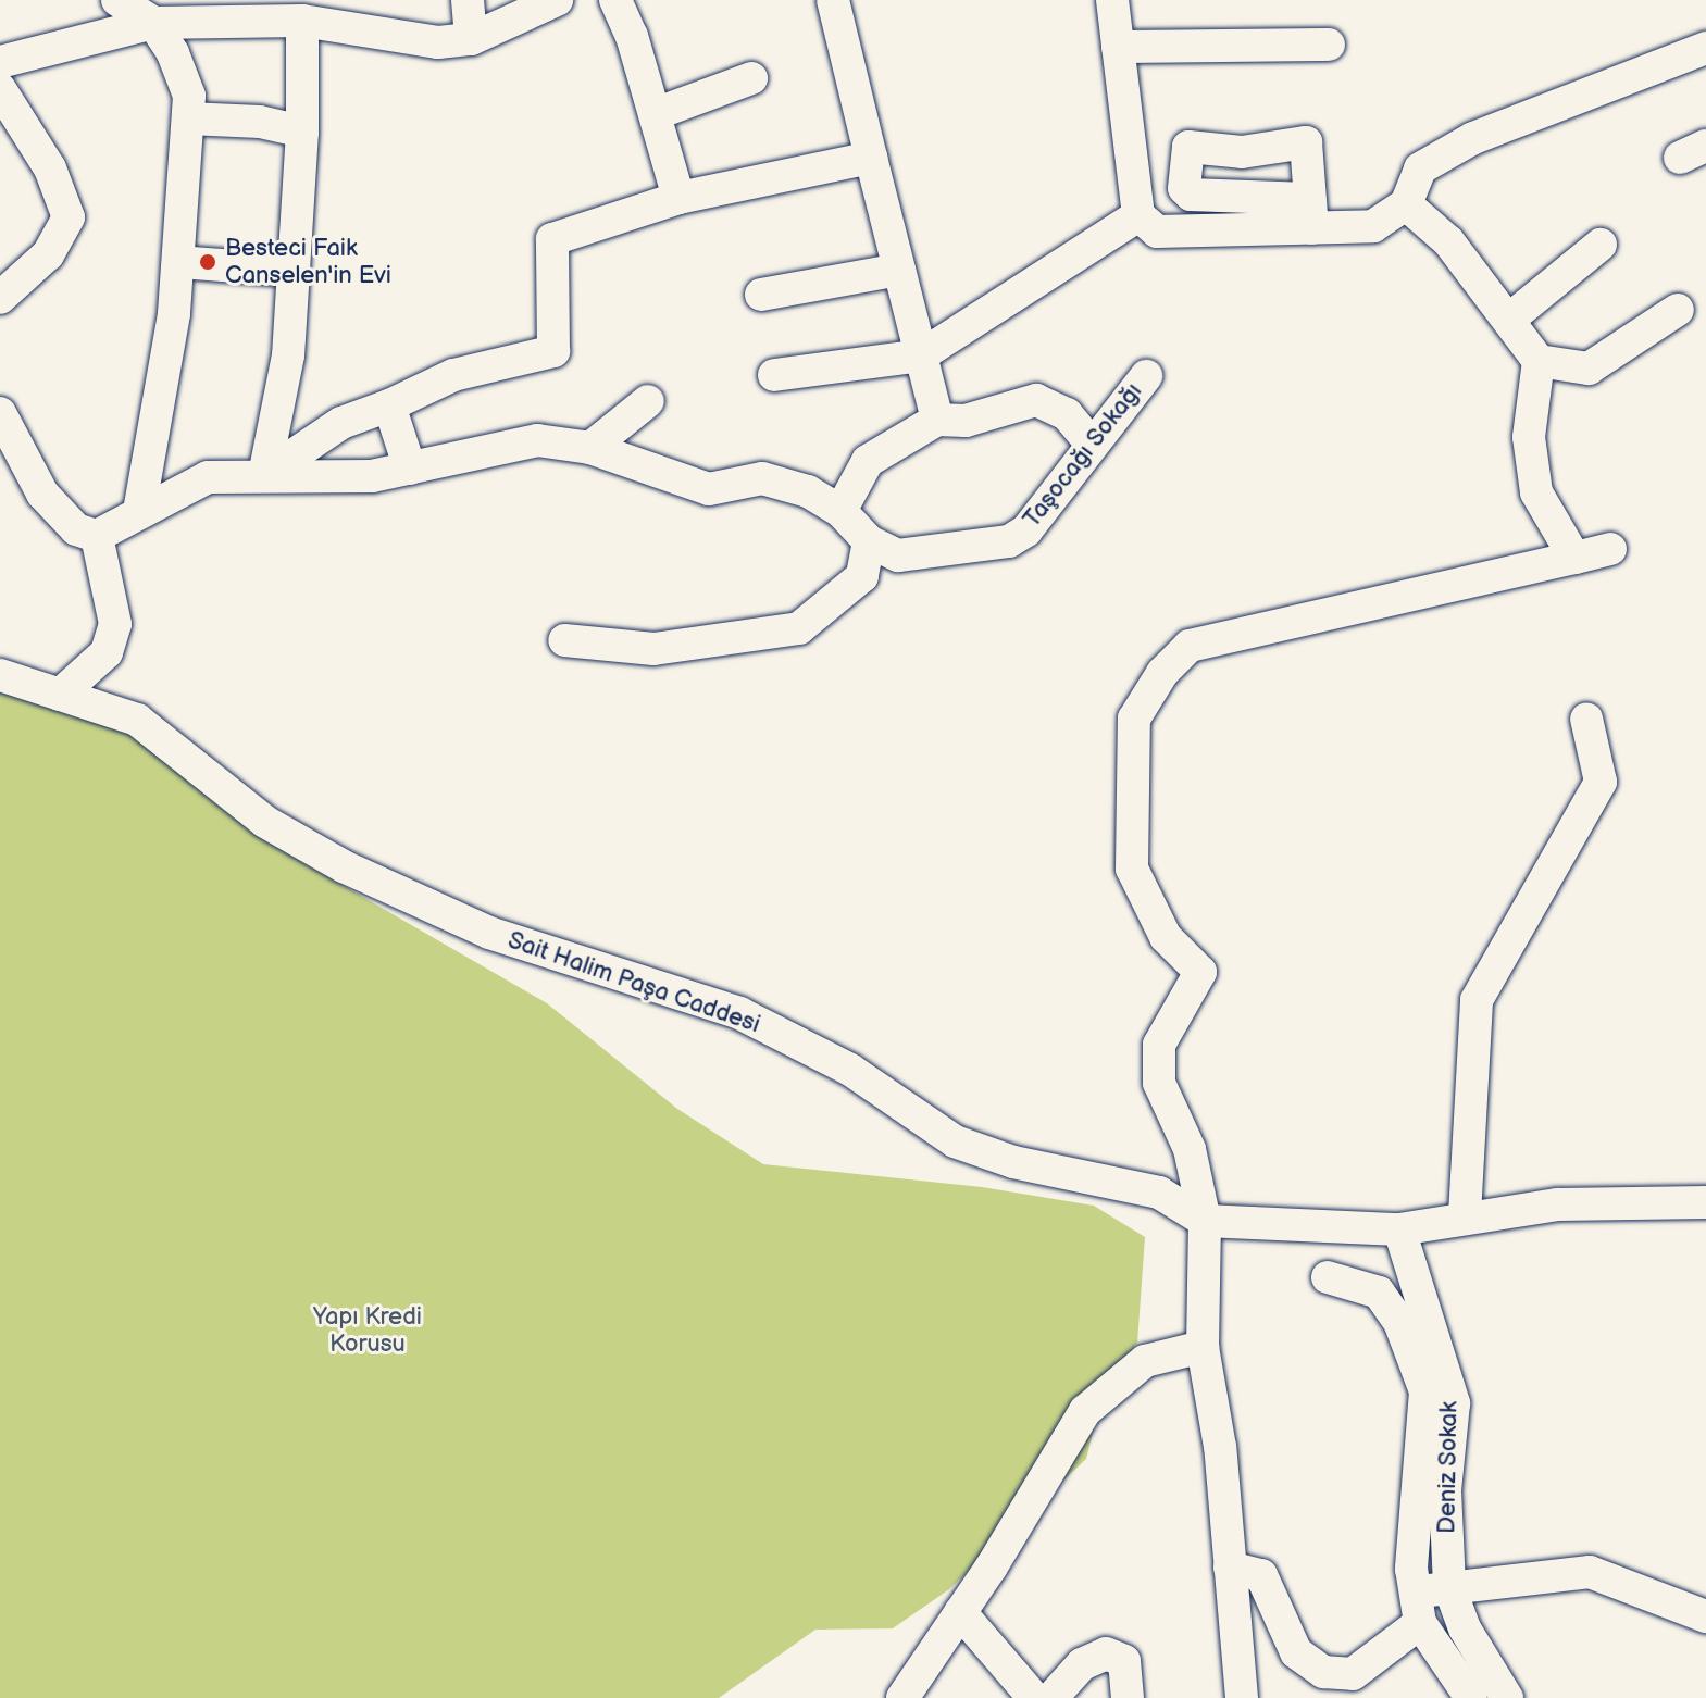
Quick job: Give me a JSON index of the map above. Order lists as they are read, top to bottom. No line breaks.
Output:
{"streets":{"street":["Taşocağı Sokağı","Sait Halim Paşa Caddesi","Deniz Sokak"]},"crossings":[["Sait Halim Paşa Caddesi","Deniz Sokak"]],"parks":["Yapı Kredi Korusu"],"places":["Besteci Faik Canselen'in Evi"]}
